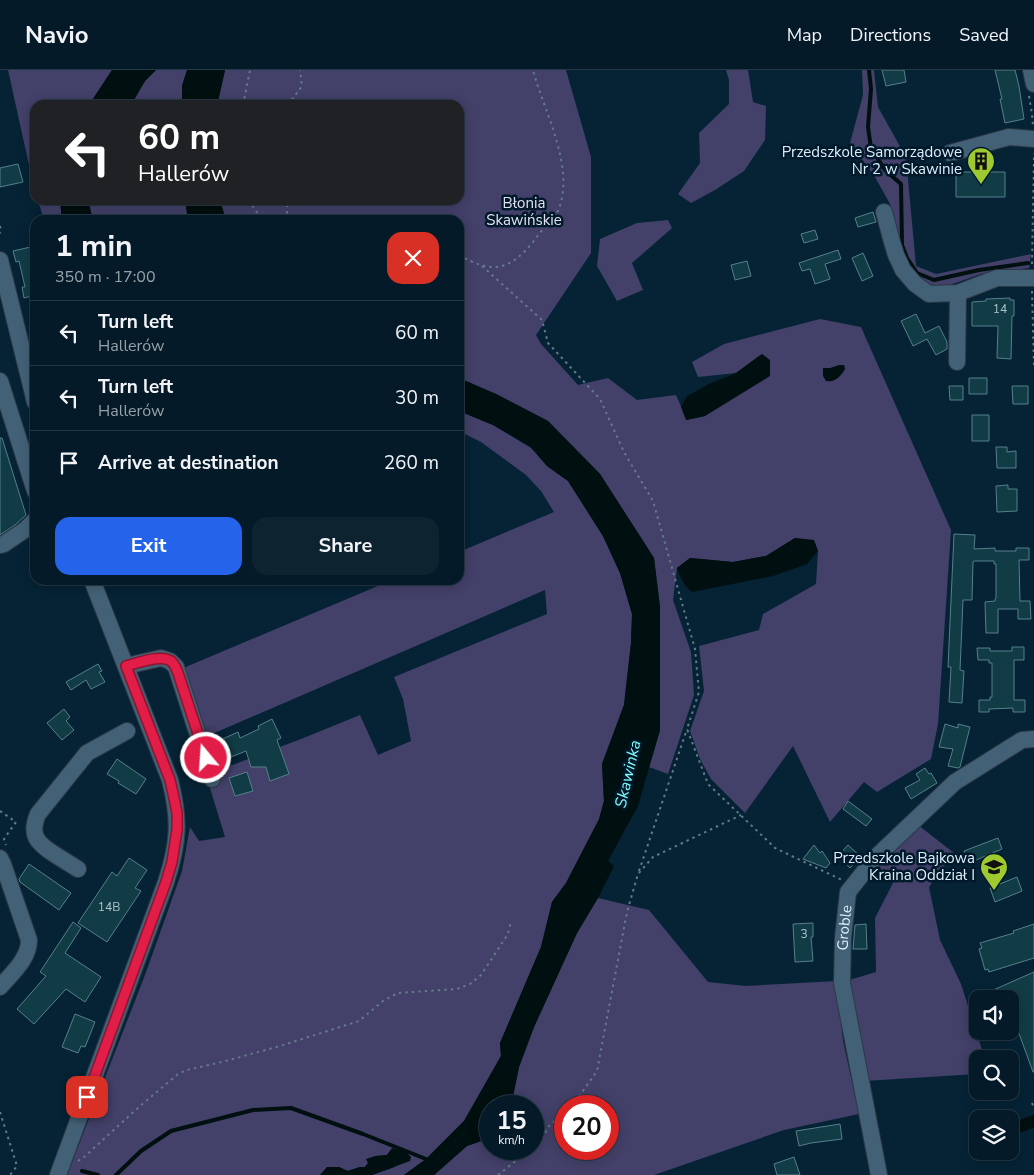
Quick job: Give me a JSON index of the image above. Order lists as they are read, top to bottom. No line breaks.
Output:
{"streets":{"street":["Groble"]},"water":["Skawinka"],"parks":["Błonia Skawińskie"],"places":{"building":["Przedszkole Samorządowe Nr 2 w Skawinie"],"school or university":["Przedszkole Bajkowa Kraina Oddział I"]},"house_numbers":["14","14B","3"],"page":{"header":"Navio","nav":["Map","Directions","Saved"],"turn":["60 m","Hallerów"],"heading":["1 min","350 m · 17:00"],"list":[{"name":"Turn left","note":"Hallerów","value":"60 m"},{"name":"Turn left","note":"Hallerów","value":"30 m"},{"name":"Arrive at destination","value":"260 m"}],"buttons":["Exit","Share"],"speed":"15 km/h","limit":"20"}}
